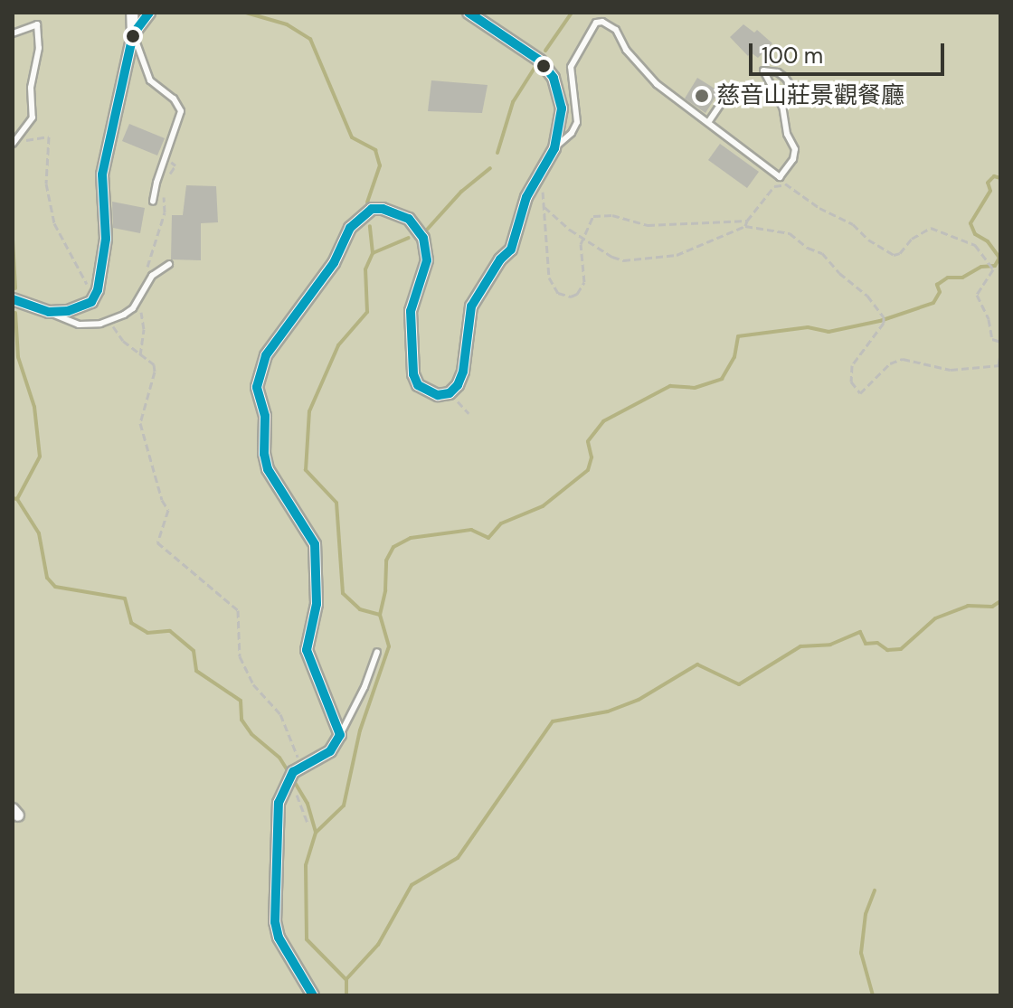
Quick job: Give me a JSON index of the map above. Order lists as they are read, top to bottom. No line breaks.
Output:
{"places":["慈音山莊景觀餐廳"],"scale_bar":"100 m"}
